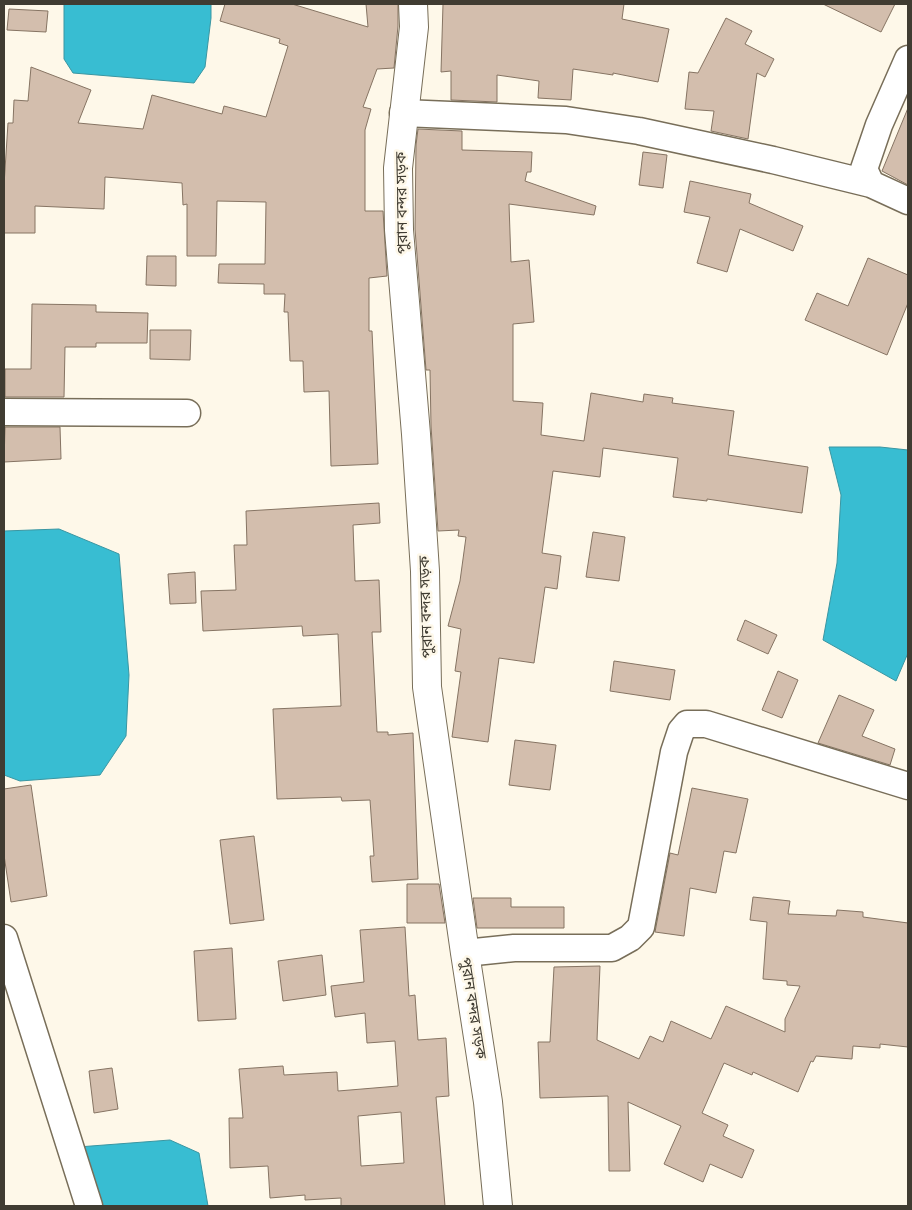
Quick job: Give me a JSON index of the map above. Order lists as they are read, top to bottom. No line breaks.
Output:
{"streets":{"street":["পুরান বন্দর সড়ক"]}}
